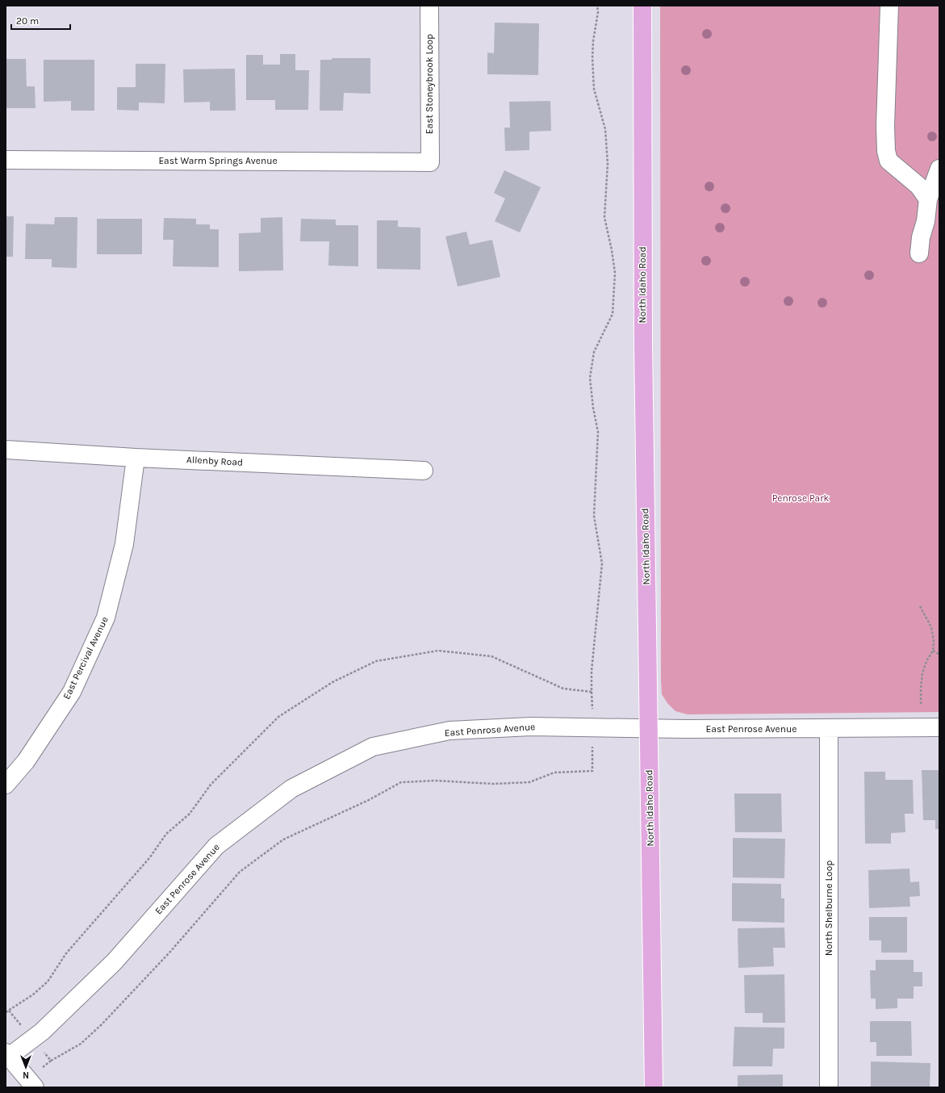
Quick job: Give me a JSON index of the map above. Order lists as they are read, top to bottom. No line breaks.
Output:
{"streets":{"main road":["North Idaho Road"],"street":["East Stoneybrook Loop","East Warm Springs Avenue","Allenby Road","East Percival Avenue","East Penrose Avenue","North Shelburne Loop"]},"crossings":[["East Stoneybrook Loop","East Warm Springs Avenue"],["North Idaho Road","East Penrose Avenue"],["Allenby Road","East Percival Avenue"],["East Penrose Avenue","North Shelburne Loop"]],"parks":["Penrose Park"],"scale_bar":"20 m","north":"bottom"}
